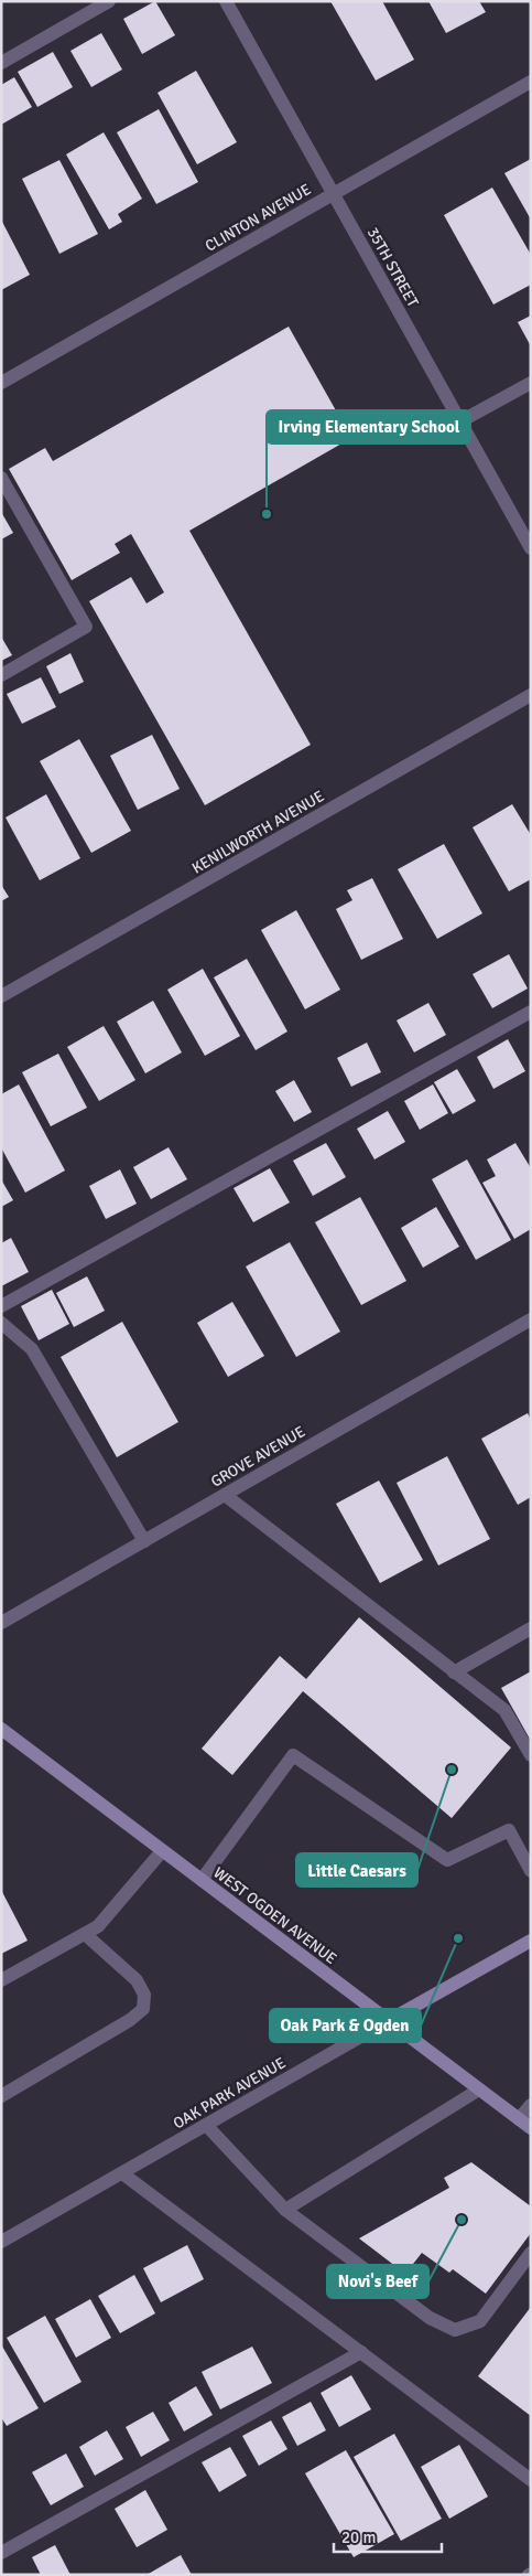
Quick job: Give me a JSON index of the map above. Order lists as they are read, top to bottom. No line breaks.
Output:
{"streets":{"main road":["WEST OGDEN AVENUE","OAK PARK AVENUE"],"street":["CLINTON AVENUE","35TH STREET","KENILWORTH AVENUE","GROVE AVENUE"]},"crossings":[["CLINTON AVENUE","35TH STREET"],["WEST OGDEN AVENUE","OAK PARK AVENUE"]],"places":["Irving Elementary School","Little Caesars","Oak Park & Ogden","Novi's Beef"],"scale_bar":"20 m"}
